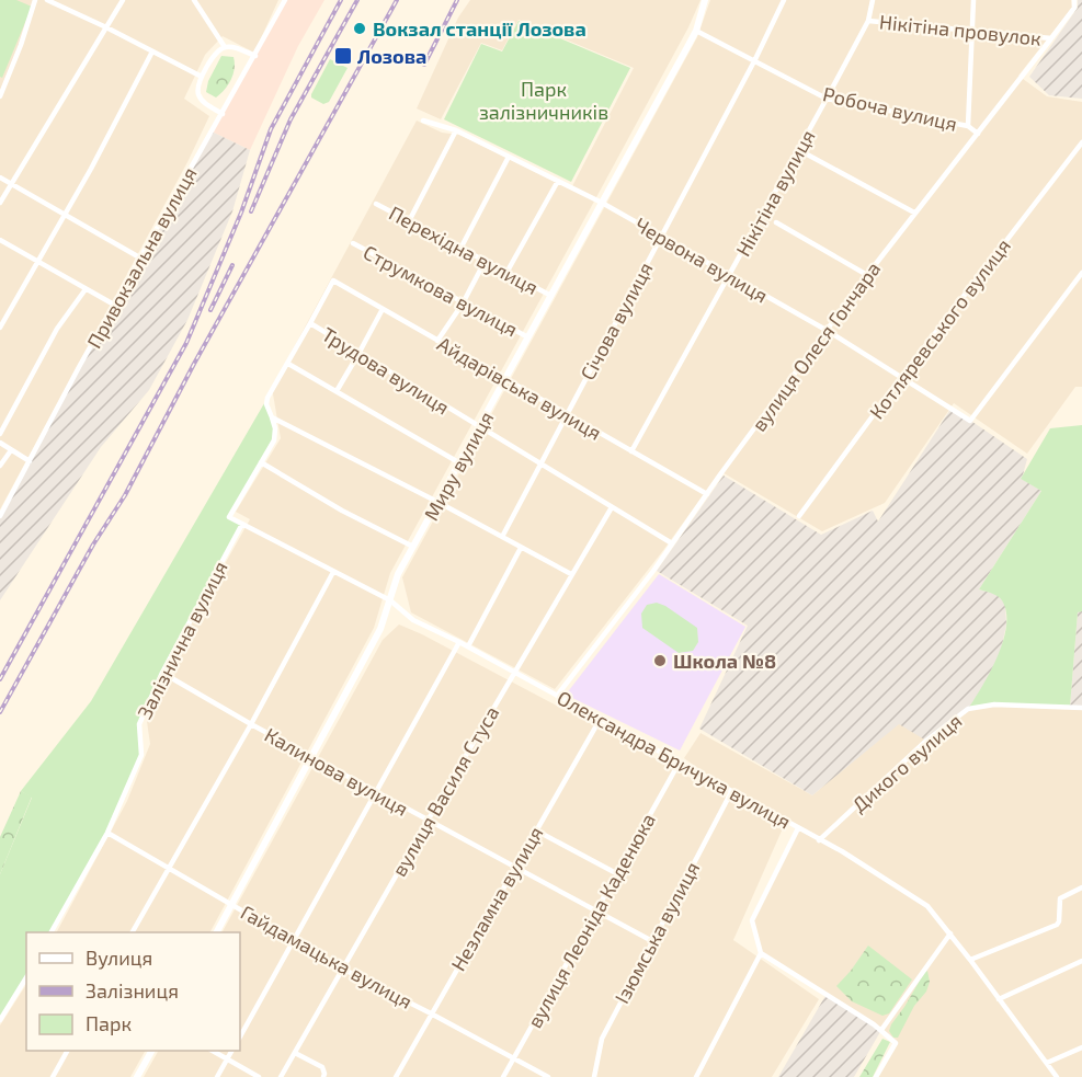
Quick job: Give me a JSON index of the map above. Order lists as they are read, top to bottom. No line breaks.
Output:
{"streets":{"main road":["Миру вулиця"],"street":["Нікітіна провулок","Робоча вулиця","Нікітіна вулиця","Перехідна вулиця","Привокзальна вулиця","Червона вулиця","Струмкова вулиця","Січова вулиця","Котляревського вулиця","вулиця Олеся Гончара","Трудова вулиця","Айдарівська вулиця","Залізнична вулиця","Олександра Бричука вулиця","Дикого вулиця","Калинова вулиця","вулиця Василя Стуса","Незламна вулиця","вулиця Леоніда Каденюка","Ізюмська вулиця","Гайдамацька вулиця"]},"crossings":[["Нікітіна провулок","Нікітіна вулиця"],["Нікітіна провулок","вулиця Олеся Гончара"],["Робоча вулиця","Нікітіна вулиця"],["Робоча вулиця","Січова вулиця"],["Робоча вулиця","вулиця Олеся Гончара"],["Робоча вулиця","Миру вулиця"],["Нікітіна вулиця","Червона вулиця"],["Нікітіна вулиця","Айдарівська вулиця"],["Перехідна вулиця","Миру вулиця"],["Червона вулиця","Січова вулиця"],["Червона вулиця","Котляревського вулиця"],["Червона вулиця","вулиця Олеся Гончара"],["Червона вулиця","Миру вулиця"],["Струмкова вулиця","Миру вулиця"],["Січова вулиця","Трудова вулиця"],["Січова вулиця","Айдарівська вулиця"],["вулиця Олеся Гончара","Трудова вулиця"],["вулиця Олеся Гончара","Айдарівська вулиця"],["вулиця Олеся Гончара","Олександра Бричука вулиця"],["Трудова вулиця","Айдарівська вулиця"],["Трудова вулиця","Миру вулиця"],["Трудова вулиця","вулиця Василя Стуса"],["Айдарівська вулиця","Миру вулиця"],["Миру вулиця","Олександра Бричука вулиця"],["Миру вулиця","Калинова вулиця"],["Миру вулиця","Гайдамацька вулиця"],["Залізнична вулиця","Олександра Бричука вулиця"],["Залізнична вулиця","Калинова вулиця"],["Залізнична вулиця","Гайдамацька вулиця"],["Олександра Бричука вулиця","Дикого вулиця"],["Олександра Бричука вулиця","вулиця Василя Стуса"],["Олександра Бричука вулиця","Незламна вулиця"],["Олександра Бричука вулиця","вулиця Леоніда Каденюка"],["Олександра Бричука вулиця","Ізюмська вулиця"],["Калинова вулиця","вулиця Василя Стуса"],["Калинова вулиця","Незламна вулиця"],["Калинова вулиця","вулиця Леоніда Каденюка"],["Калинова вулиця","Ізюмська вулиця"],["вулиця Василя Стуса","Гайдамацька вулиця"],["Незламна вулиця","Гайдамацька вулиця"],["вулиця Леоніда Каденюка","Гайдамацька вулиця"]],"parks":["Парк залізничників"],"places":{"other":["Вокзал станції Лозова","Школа №8"],"transit":["Лозова"]},"legend":["Вулиця","Залізниця","Парк"]}
